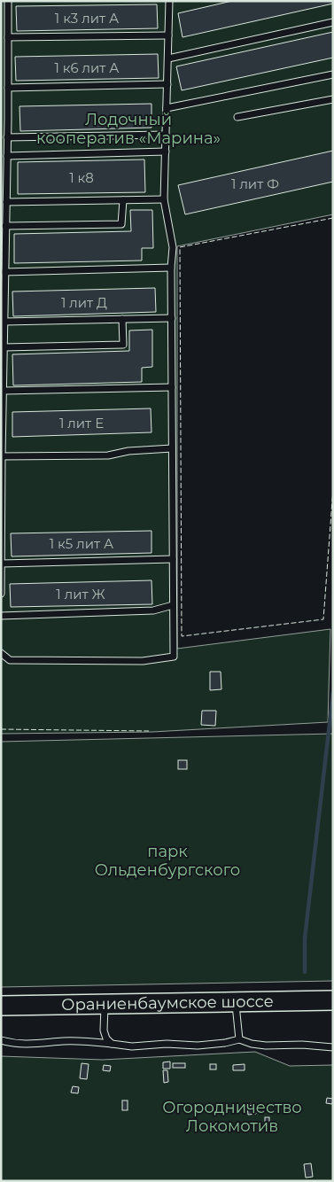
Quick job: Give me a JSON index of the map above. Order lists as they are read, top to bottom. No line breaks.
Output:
{"streets":{"main road":["Ораниенбаумское шоссе"]},"parks":["Лодочный кооператив «Марина»","парк Ольденбургского","Огородничество Локомотив"],"house_numbers":["1 к3 лит А","1 к6 лит А","1 к8","1 лит Ф","1 лит Д","1 лит Е","1 к5 лит А","1 лит Ж"]}
